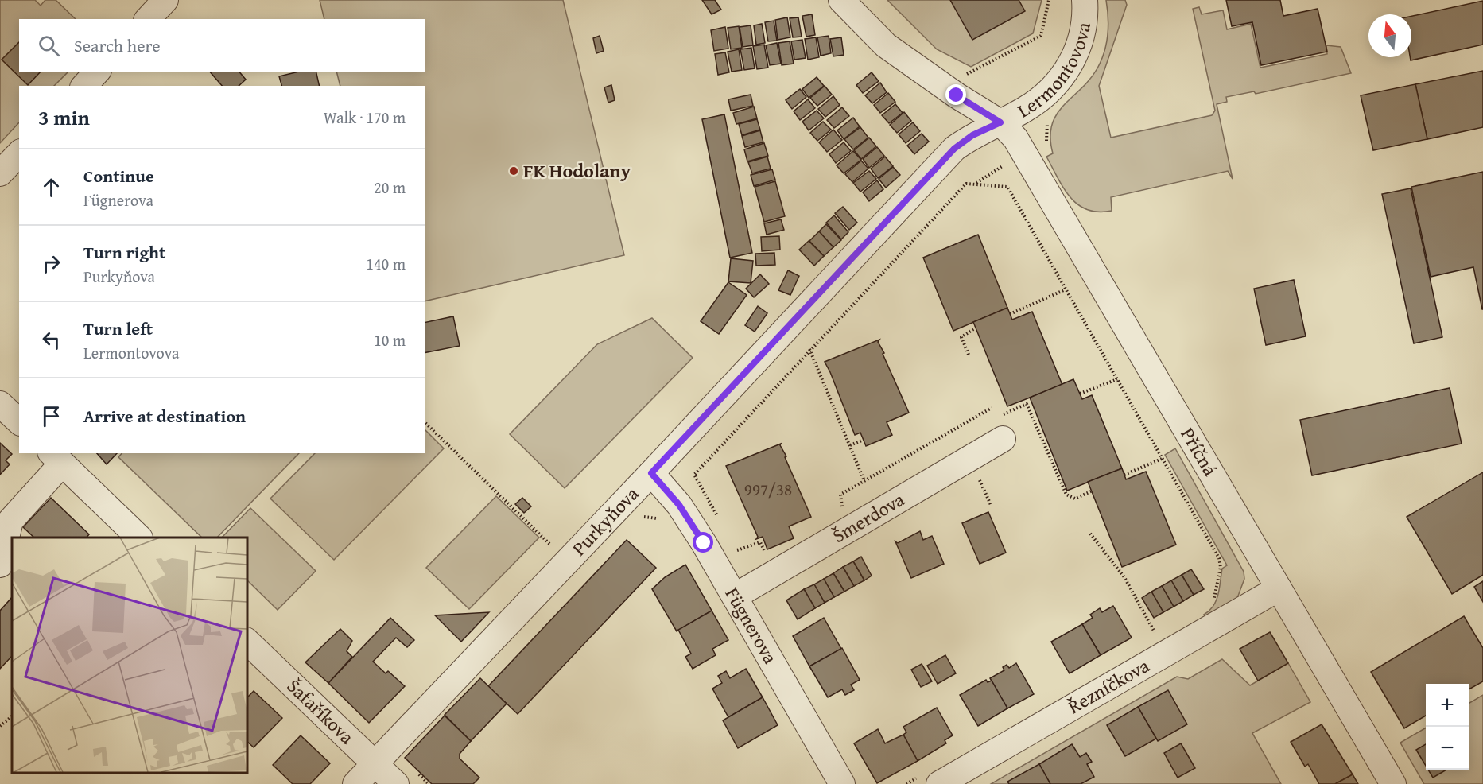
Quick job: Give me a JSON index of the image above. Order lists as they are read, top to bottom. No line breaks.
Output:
{"streets":{"street":["Lermontovova","Příčná","Šmerdova","Purkyňova","Fügnerova","Řezníčkova","Šafaříkova"]},"crossings":[["Lermontovova","Příčná"],["Lermontovova","Purkyňova"],["Příčná","Purkyňova"],["Příčná","Řezníčkova"],["Šmerdova","Fügnerova"],["Purkyňova","Fügnerova"],["Purkyňova","Šafaříkova"]],"places":["FK Hodolany"],"house_numbers":["997/38"],"north":"top","page":{"search":"Search here","heading":["3 min","Walk · 170 m"],"list":[["Continue","Fügnerova","20 m"],["Turn right","Purkyňova","140 m"],["Turn left","Lermontovova","10 m"],"Arrive at destination"],"map_buttons":["+","−"]}}
